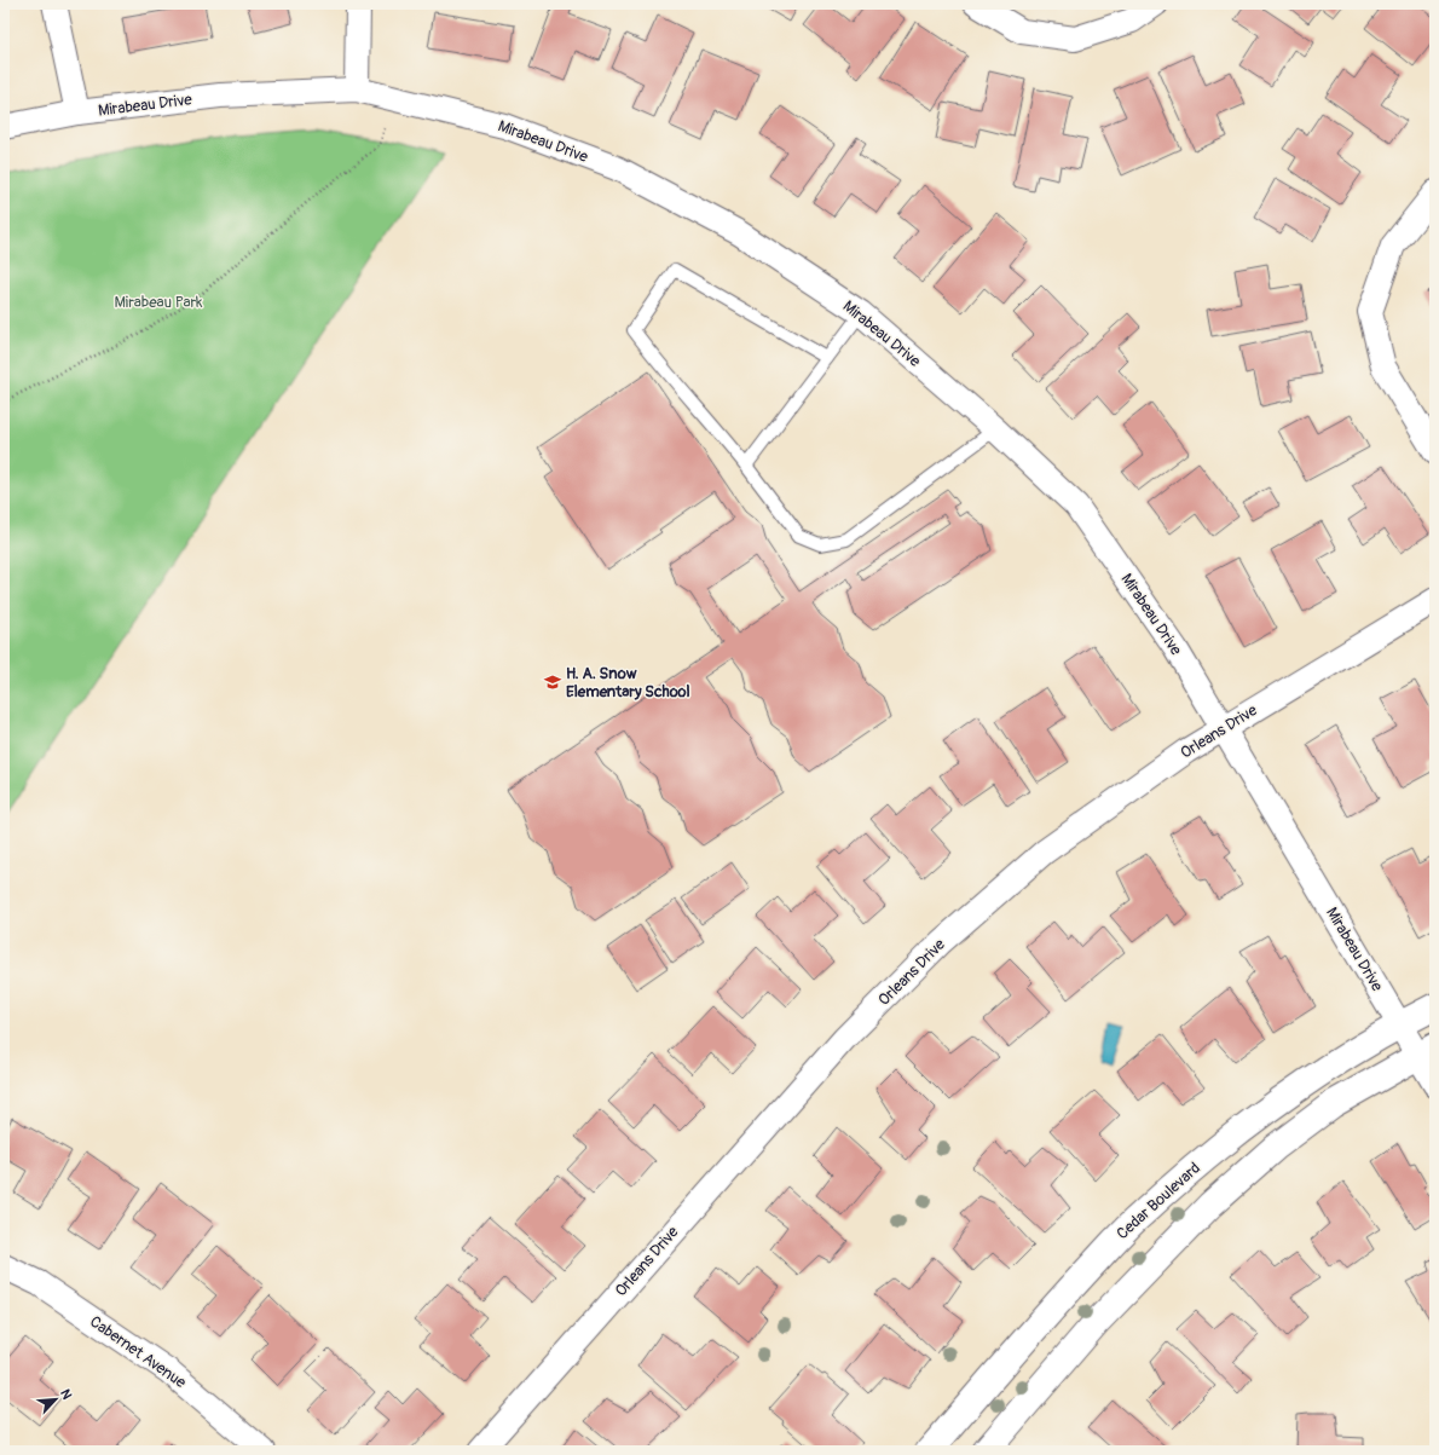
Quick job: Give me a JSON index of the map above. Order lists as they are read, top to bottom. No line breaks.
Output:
{"streets":{"street":["Mirabeau Drive","Orleans Drive","Cedar Boulevard","Cabernet Avenue"]},"crossings":[["Mirabeau Drive","Orleans Drive"],["Mirabeau Drive","Cedar Boulevard"]],"parks":["Mirabeau Park"],"places":{"school or university":["H. A. Snow Elementary School"]},"north":"top right"}
